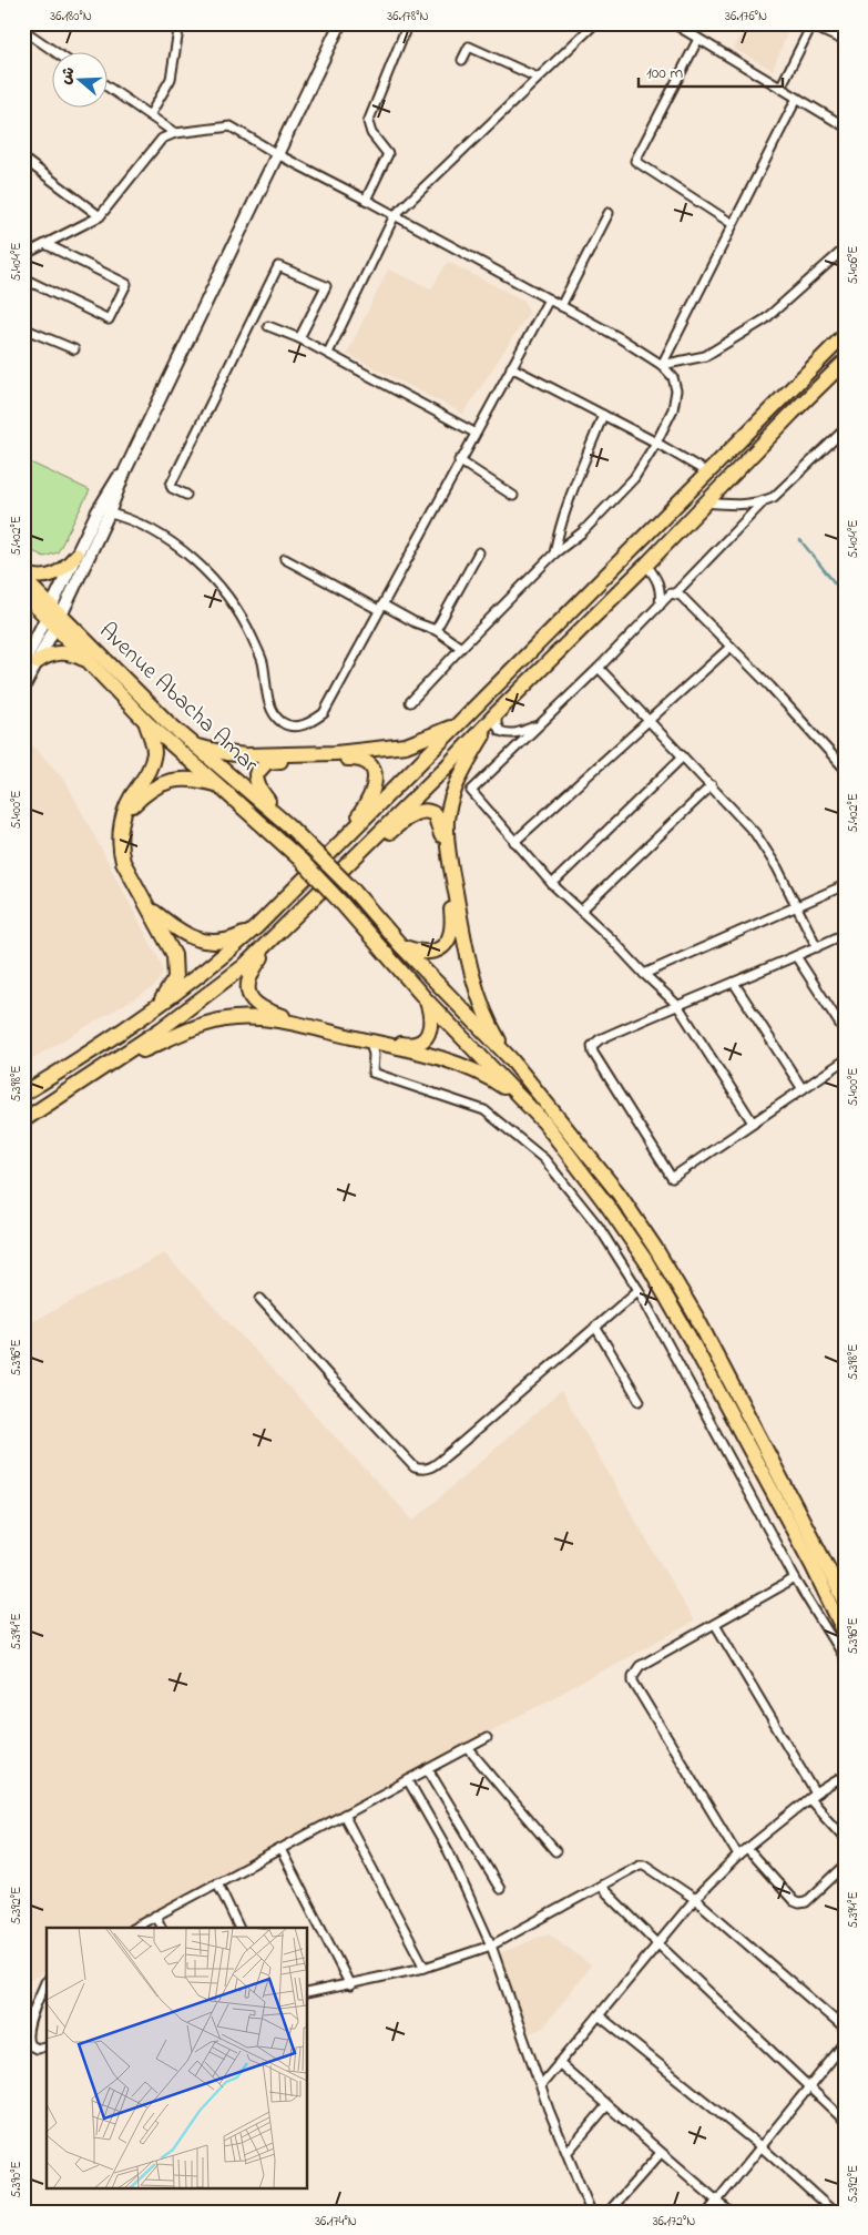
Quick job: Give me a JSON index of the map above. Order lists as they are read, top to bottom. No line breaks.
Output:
{"streets":{"highway":["Avenue Abacha Amar"]},"scale_bar":"100 m","north":"left","coordinates":["36.180°N","36.178°N","36.176°N","5.404°E","5.406°E","5.402°E","5.400°E","5.398°E","5.396°E","5.394°E","5.392°E","5.390°E","36.174°N","36.172°N"]}
